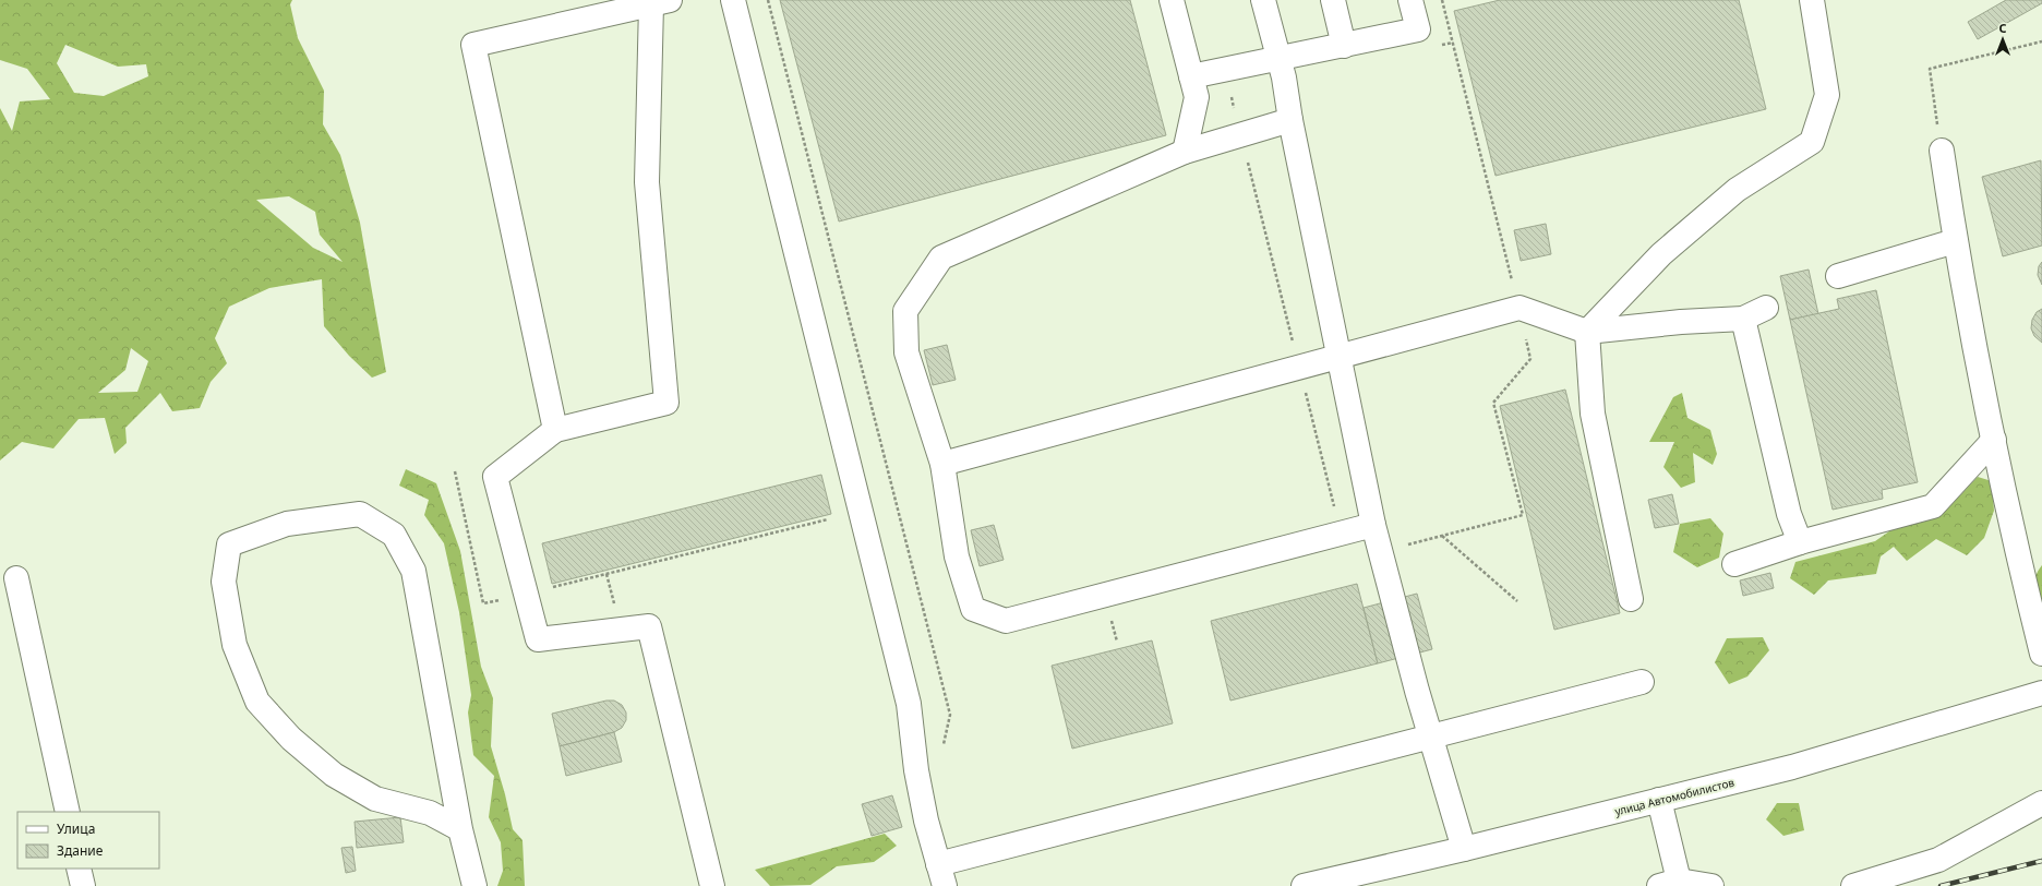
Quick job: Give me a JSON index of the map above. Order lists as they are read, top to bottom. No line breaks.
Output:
{"streets":{"street":["улица Автомобилистов"]},"legend":["Улица","Здание"],"north":"top"}
